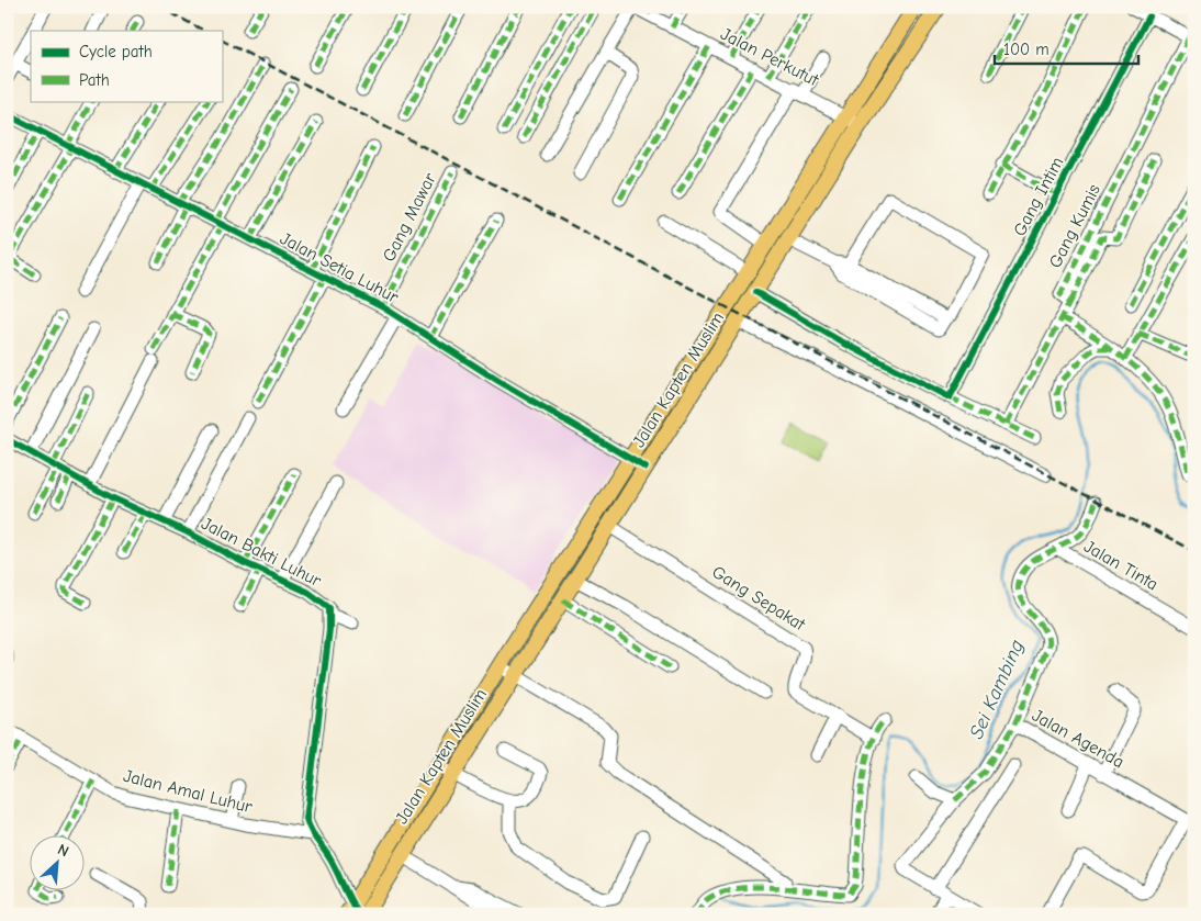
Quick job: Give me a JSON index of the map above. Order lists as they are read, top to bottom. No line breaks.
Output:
{"streets":{"main road":["Jalan Kapten Muslim"],"street":["Jalan Perkutut","Gang Intim","Gang Mawar","Gang Kumis","Jalan Setia Luhur","Jalan Bakti Luhur","Jalan Tinta","Gang Sepakat","Jalan Agenda","Jalan Amal Luhur"]},"crossings":[["Jalan Perkutut","Jalan Kapten Muslim"],["Gang Mawar","Jalan Setia Luhur"],["Jalan Setia Luhur","Jalan Kapten Muslim"],["Jalan Kapten Muslim","Gang Sepakat"],["Jalan Tinta","Jalan Agenda"]],"water":["Sei Kambing"],"legend":["Cycle path","Path"],"scale_bar":"100 m","north":"top right"}
